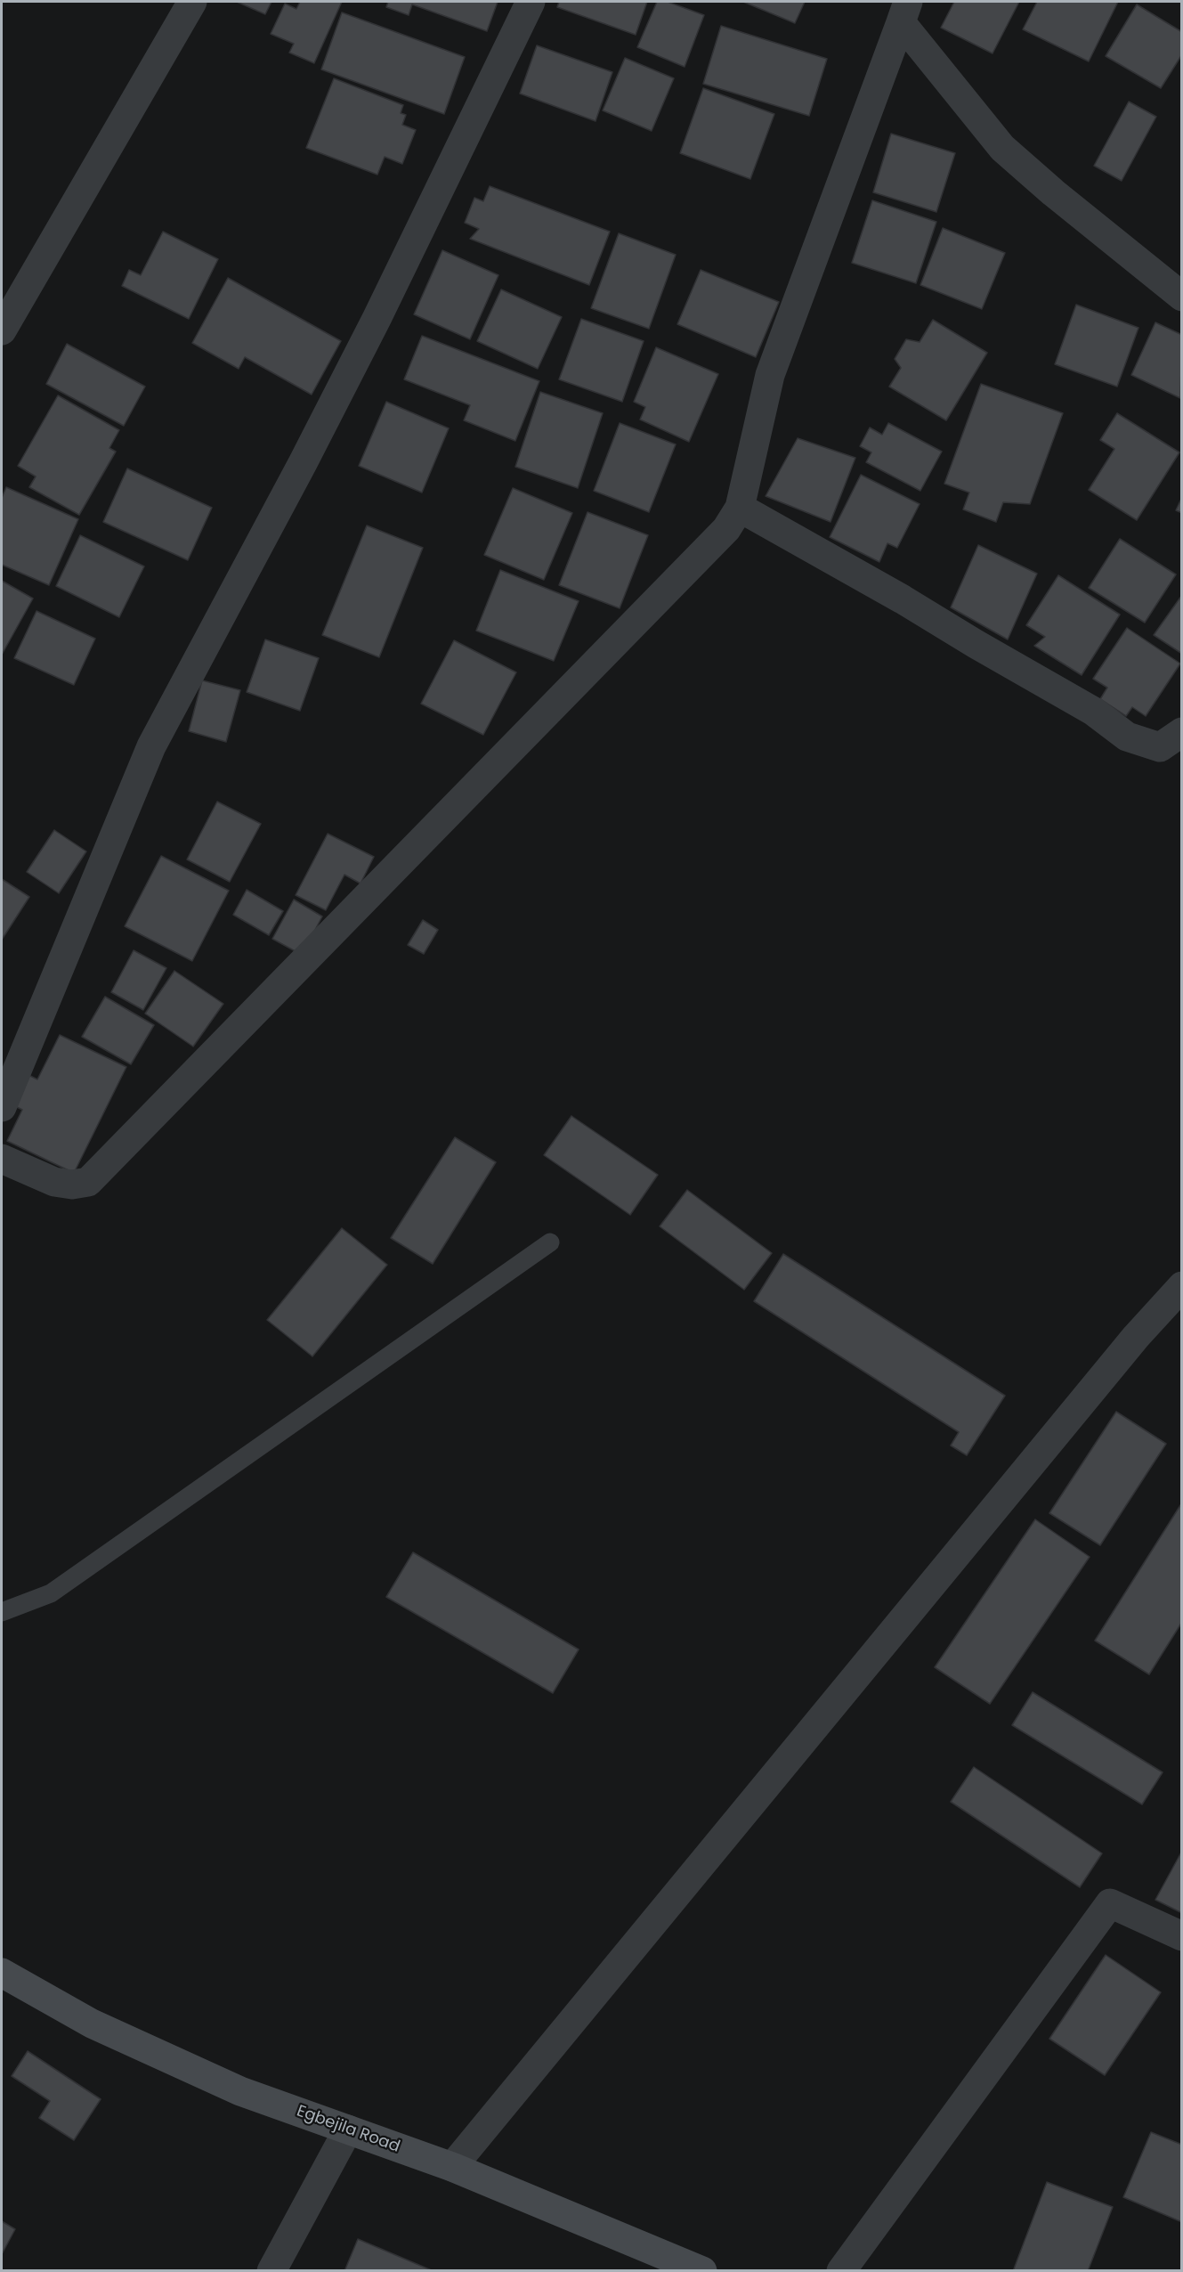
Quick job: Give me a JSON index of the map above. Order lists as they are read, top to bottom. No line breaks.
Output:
{"streets":{"street":["Egbejila Road"]}}
